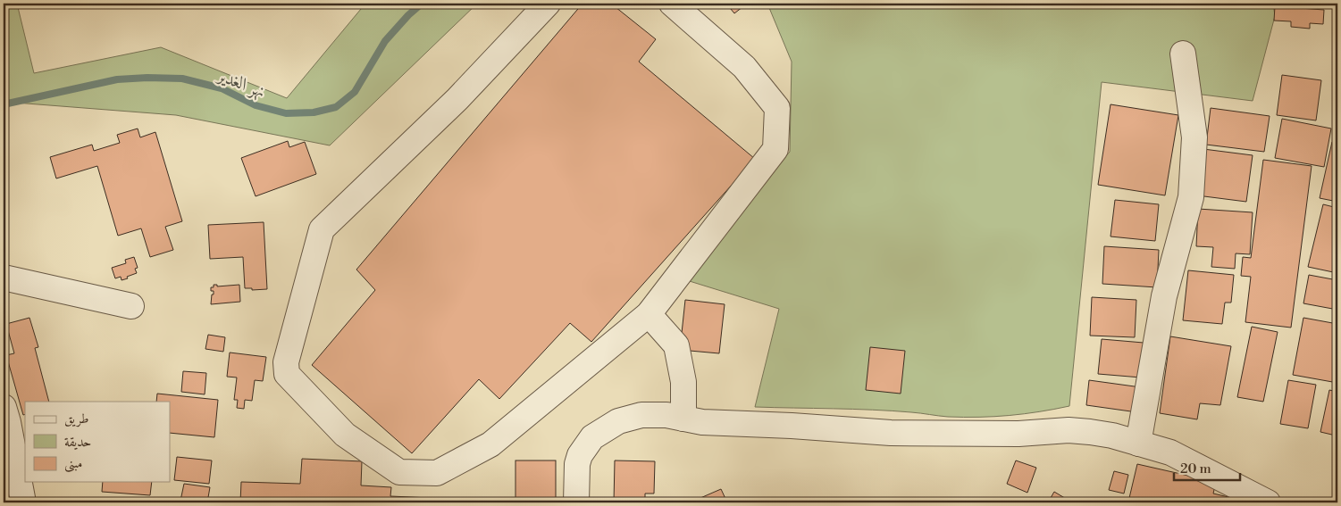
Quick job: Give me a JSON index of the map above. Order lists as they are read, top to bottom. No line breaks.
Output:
{"water":["نهر الغدير"],"legend":["طريق","حديقة","مبنى"],"scale_bar":"20 m"}
